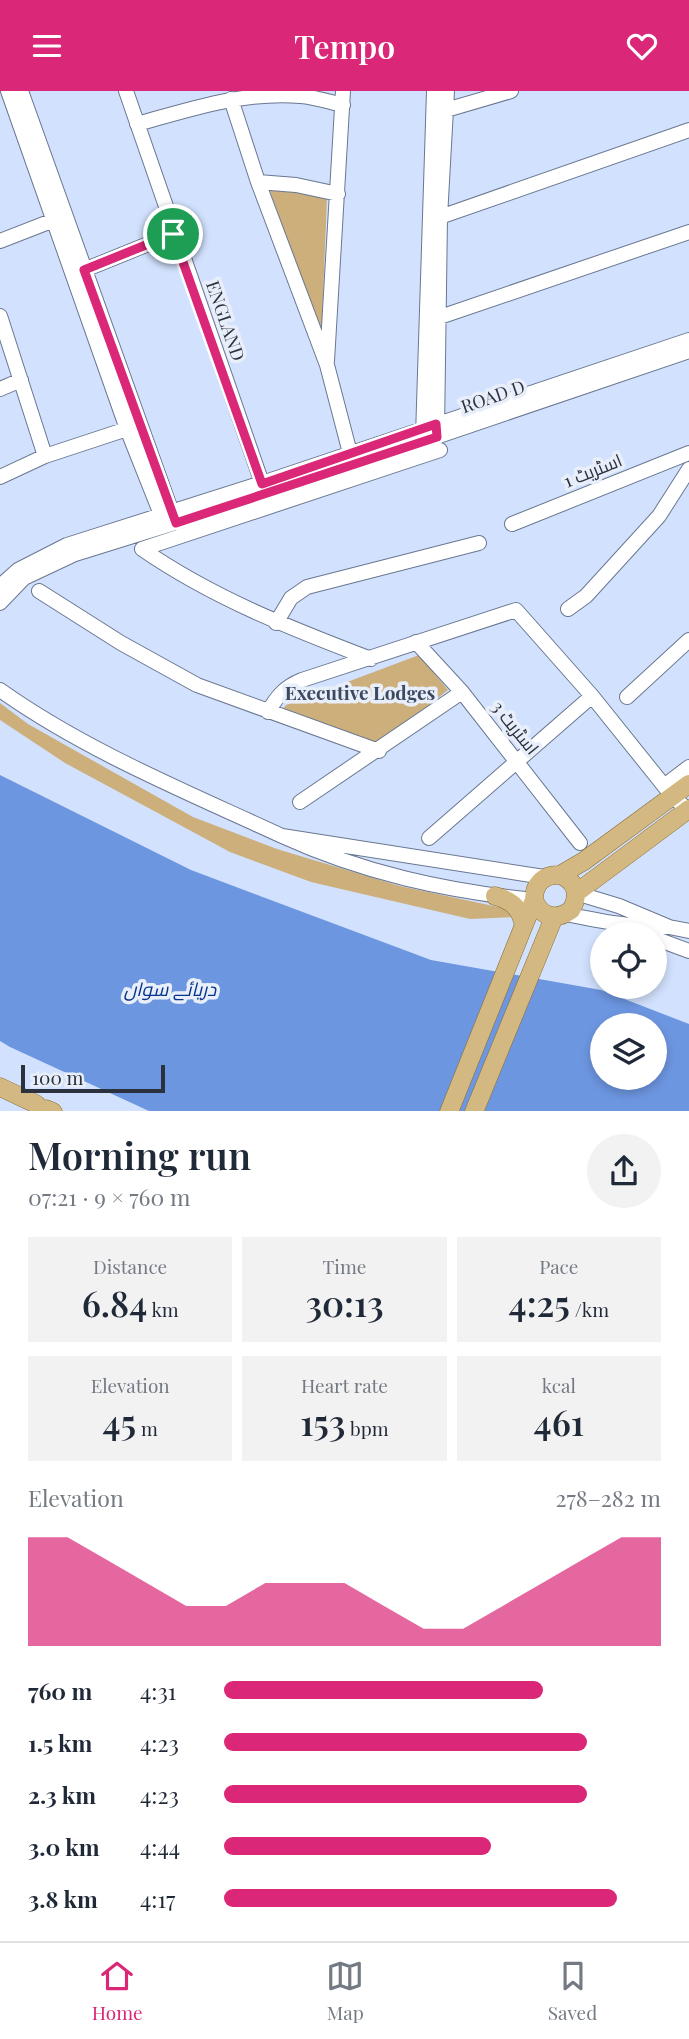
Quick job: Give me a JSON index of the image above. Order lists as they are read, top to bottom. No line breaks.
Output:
{"streets":{"street":["ENGLAND","ROAD D","اسٹریٹ 1","اسٹریٹ 3"]},"crossings":[["ENGLAND","ROAD D"]],"districts":["Executive Lodges"],"water":["دریائے سواں"],"scale_bar":"100 m","page":{"header":"Tempo","scale":"100 m","heading":["Morning run","07:21 · 9 × 760 m"],"stats":[["Distance","6.84 km"],["Time","30:13"],["Pace","4:25 /km"],["Elevation","45 m"],["Heart rate","153 bpm"],["kcal","461"]],"chart":["Elevation","278–282 m"],"list":[{"name":"760 m","note":"4:31"},{"name":"1.5 km","note":"4:23"},{"name":"2.3 km","note":"4:23"},{"name":"3.0 km","note":"4:44"},{"name":"3.8 km","note":"4:17"}],"tabs":["Home","Map","Saved"]}}
